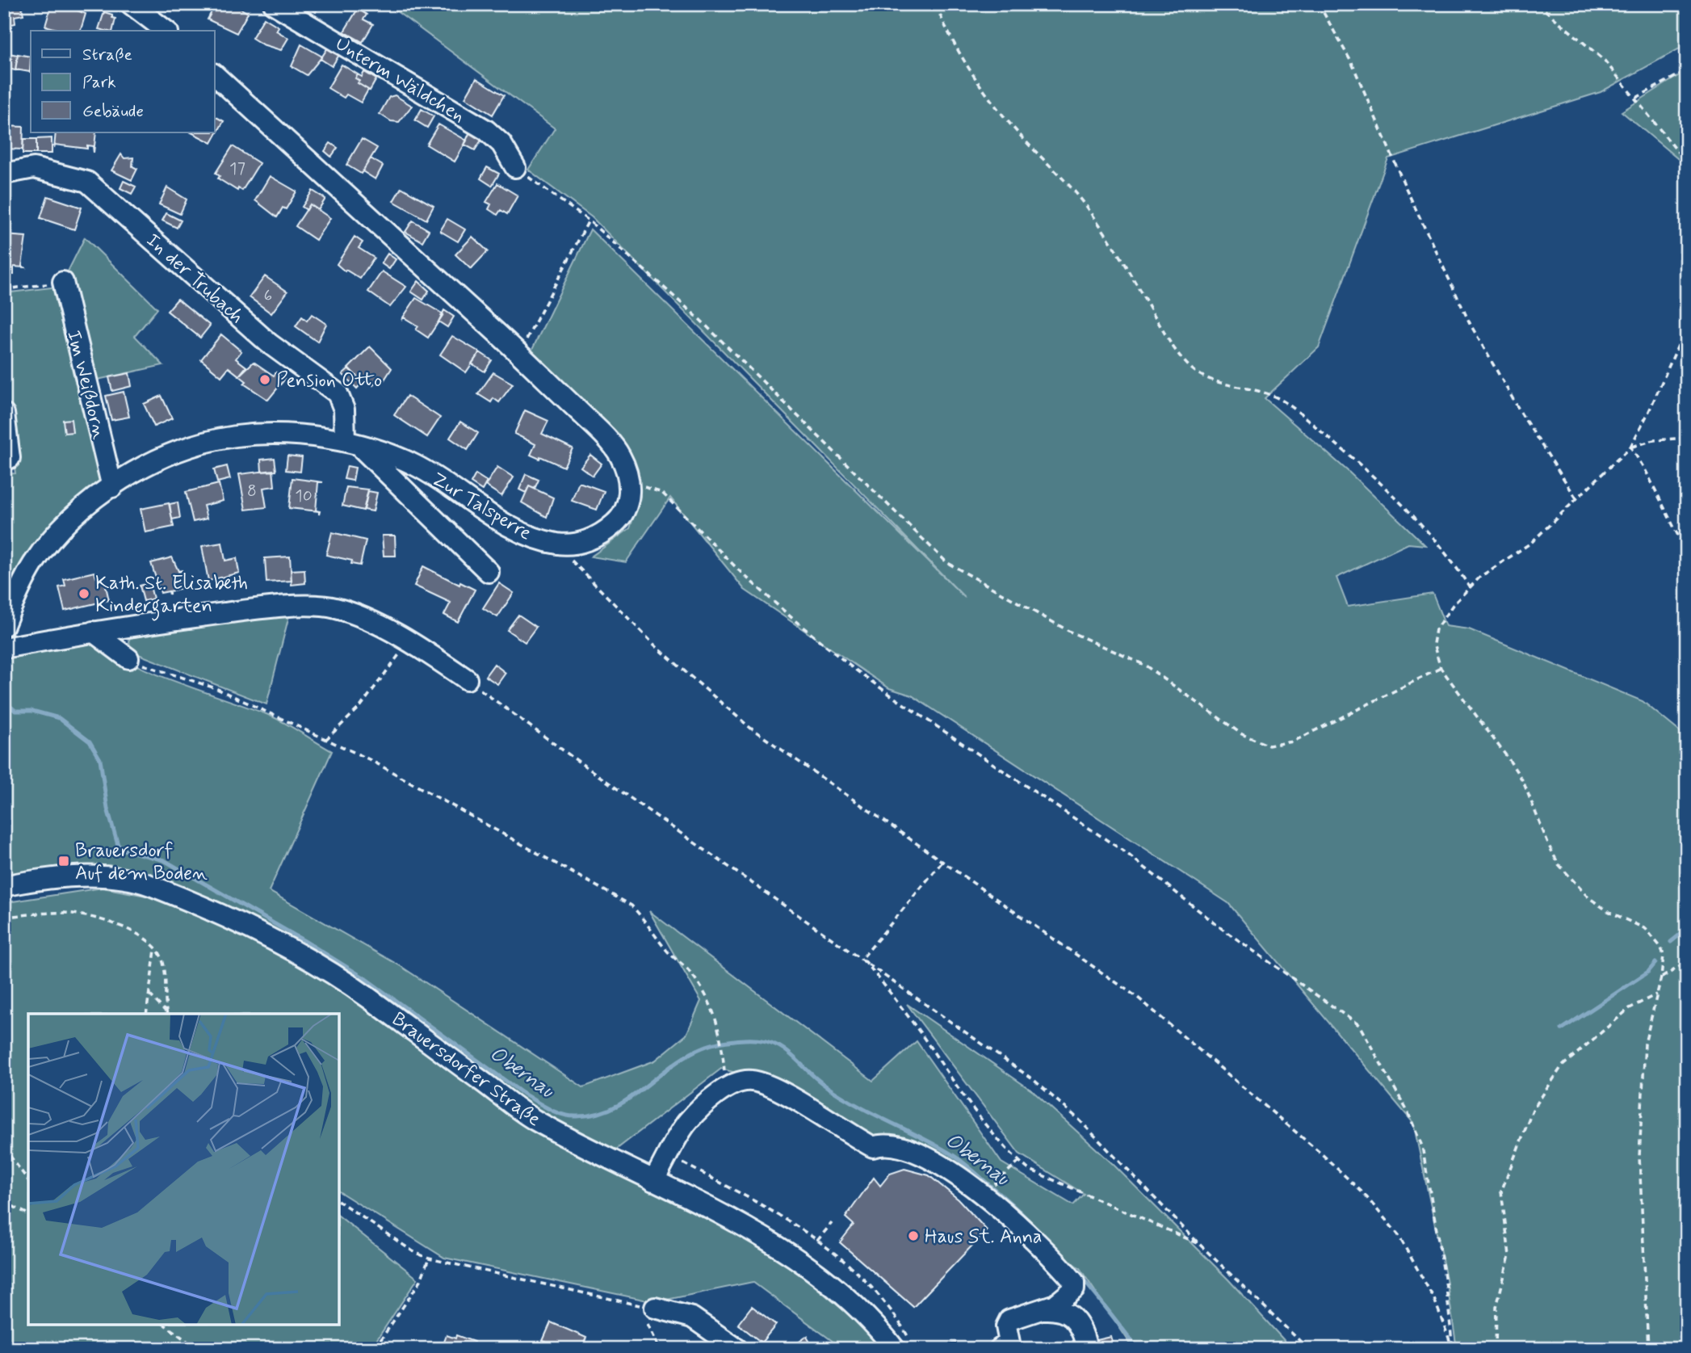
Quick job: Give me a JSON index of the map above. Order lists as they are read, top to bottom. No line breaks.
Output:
{"streets":{"street":["Unterm Wäldchen","In der Trubach","Im Weißdorn","Zur Talsperre","Brauersdorfer Straße"]},"crossings":[["In der Trubach","Zur Talsperre"],["Im Weißdorn","Zur Talsperre"]],"water":["Obernau"],"places":{"other":["Pension Otto","Kath. St. Elisabeth Kindergarten","Haus St. Anna"],"transit":["Brauersdorf Auf dem Boden"]},"house_numbers":["17","6","8","10"],"legend":["Straße","Park","Gebäude"]}
